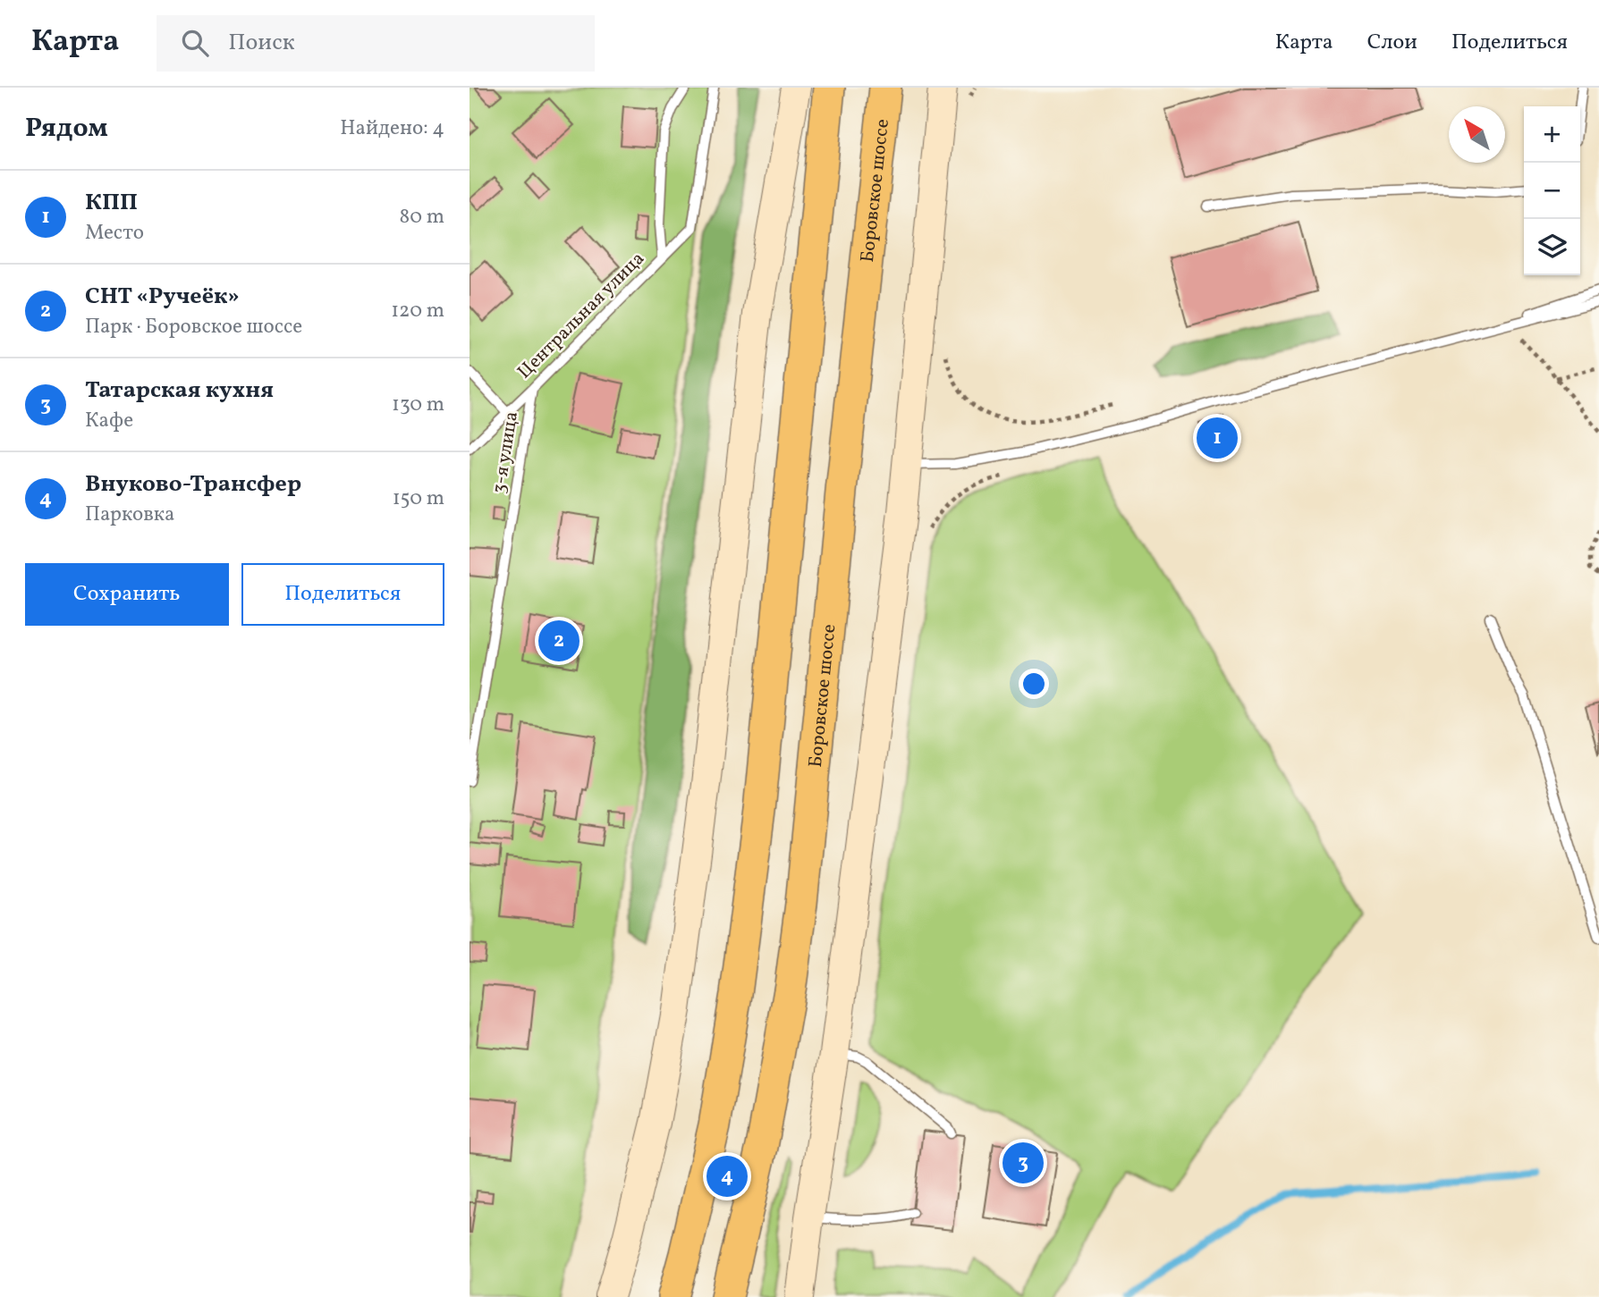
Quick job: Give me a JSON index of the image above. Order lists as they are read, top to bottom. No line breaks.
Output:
{"streets":{"main road":["Боровское шоссе"],"lane":["Центральная улица","3-я улица"]},"crossings":[["Центральная улица","3-я улица"]],"north":"top left","page":{"header":"Карта","search":"Поиск","nav":["Карта","Слои","Поделиться"],"heading":["Рядом","Найдено: 4"],"map_buttons":["+","−"],"list":[{"mark":"1","name":"КПП","note":"Место","value":"80 m"},{"mark":"2","name":"СНТ «Ручеёк»","note":"Парк · Боровское шоссе","value":"120 m"},{"mark":"3","name":"Татарская кухня","note":"Кафе","value":"130 m"},{"mark":"4","name":"Внуково-Трансфер","note":"Парковка","value":"150 m"}],"pins":["1","2","3","4"],"buttons":["Сохранить","Поделиться"]}}
